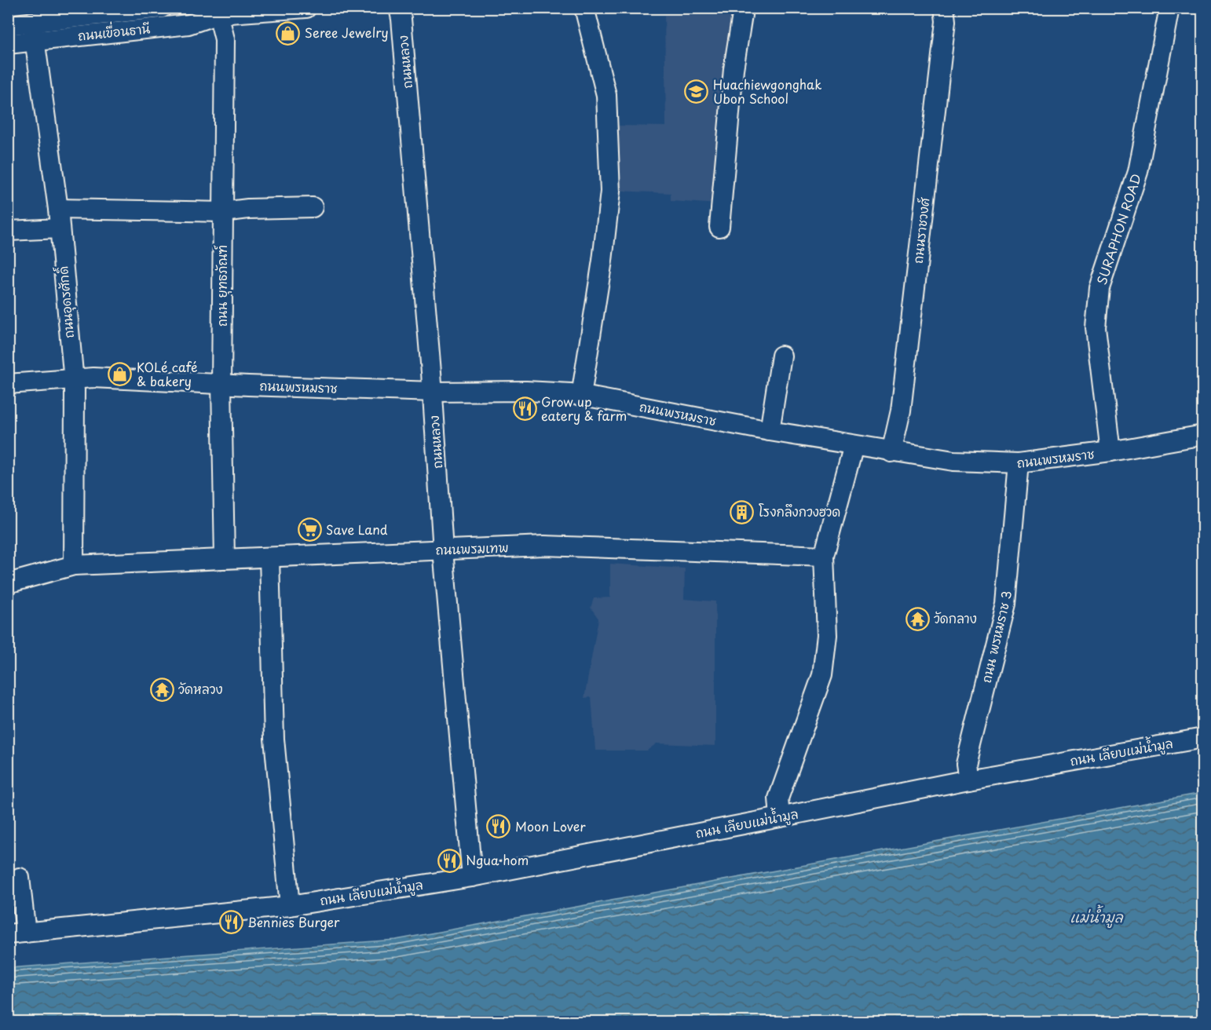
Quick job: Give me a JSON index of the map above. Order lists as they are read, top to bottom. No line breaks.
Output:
{"streets":{"street":["ถนนเขื่อนธานี","ถนนหลวง","SURAPHON ROAD","ถนนราชวงศ์","ถนน ยุทธภัณฑ์","ถนนอุดรศักดิ์","ถนนพรหมราช","ถนนพรมเทพ","ถนน พรหมราช 3","ถนน เลียบแม่น้ำมูล"]},"crossings":[["ถนนเขื่อนธานี","ถนน ยุทธภัณฑ์"],["ถนนเขื่อนธานี","ถนนอุดรศักดิ์"],["ถนนหลวง","ถนนพรหมราช"],["ถนนหลวง","ถนนพรมเทพ"],["ถนนหลวง","ถนน เลียบแม่น้ำมูล"],["SURAPHON ROAD","ถนนพรหมราช"],["ถนนราชวงศ์","ถนนพรหมราช"],["ถนน ยุทธภัณฑ์","ถนนพรหมราช"],["ถนน ยุทธภัณฑ์","ถนนพรมเทพ"],["ถนนอุดรศักดิ์","ถนนพรหมราช"],["ถนนอุดรศักดิ์","ถนนพรมเทพ"],["ถนนพรหมราช","ถนน พรหมราช 3"],["ถนน พรหมราช 3","ถนน เลียบแม่น้ำมูล"]],"water":["แม่น้ำมูล"],"places":{"shop":["Seree Jewelry","KOLé café & bakery"],"school or university":["Huachiewgonghak Ubon School"],"restaurant":["Grow up eatery & farm","Moon Lover","Ngua hom","Bennies Burger"],"building":["โรงกลึงกวงฮวด"],"supermarket":["Save Land"],"temple":["วัดกลาง","วัดหลวง"]}}
